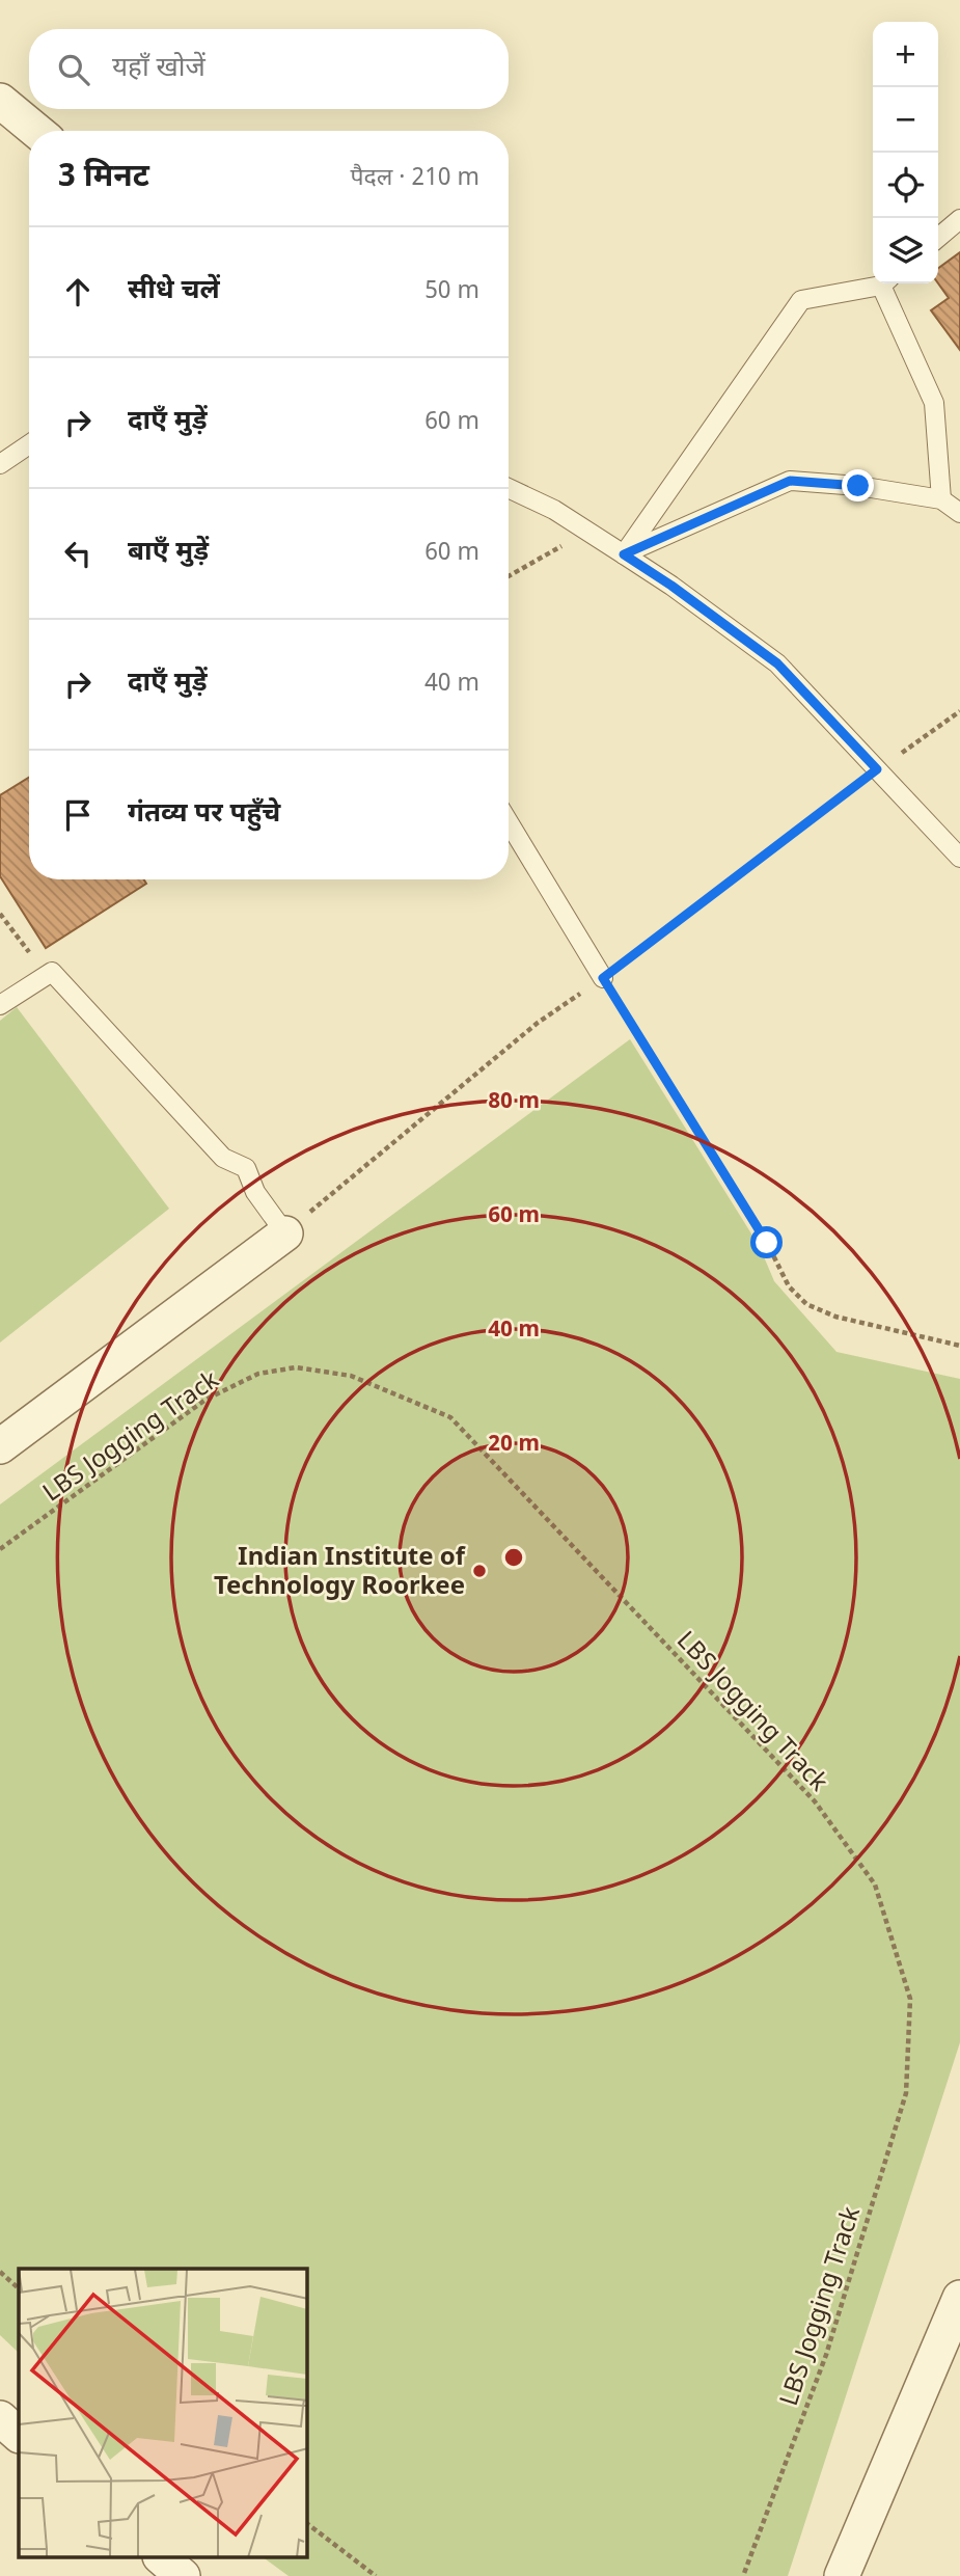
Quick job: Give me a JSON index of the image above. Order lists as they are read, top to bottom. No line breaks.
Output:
{"streets":{"path":["LBS Jogging Track"]},"places":["Indian Institute of Technology Roorkee"],"page":{"map_buttons":["+","−"],"search":"यहाँ खोजें","heading":["3 मिनट","पैदल · 210 m"],"list":[["सीधे चलें","50 m"],["दाएँ मुड़ें","60 m"],["बाएँ मुड़ें","60 m"],["दाएँ मुड़ें","40 m"],"गंतव्य पर पहुँचे"]},"rings":["80 m","60 m","40 m","20 m"]}
